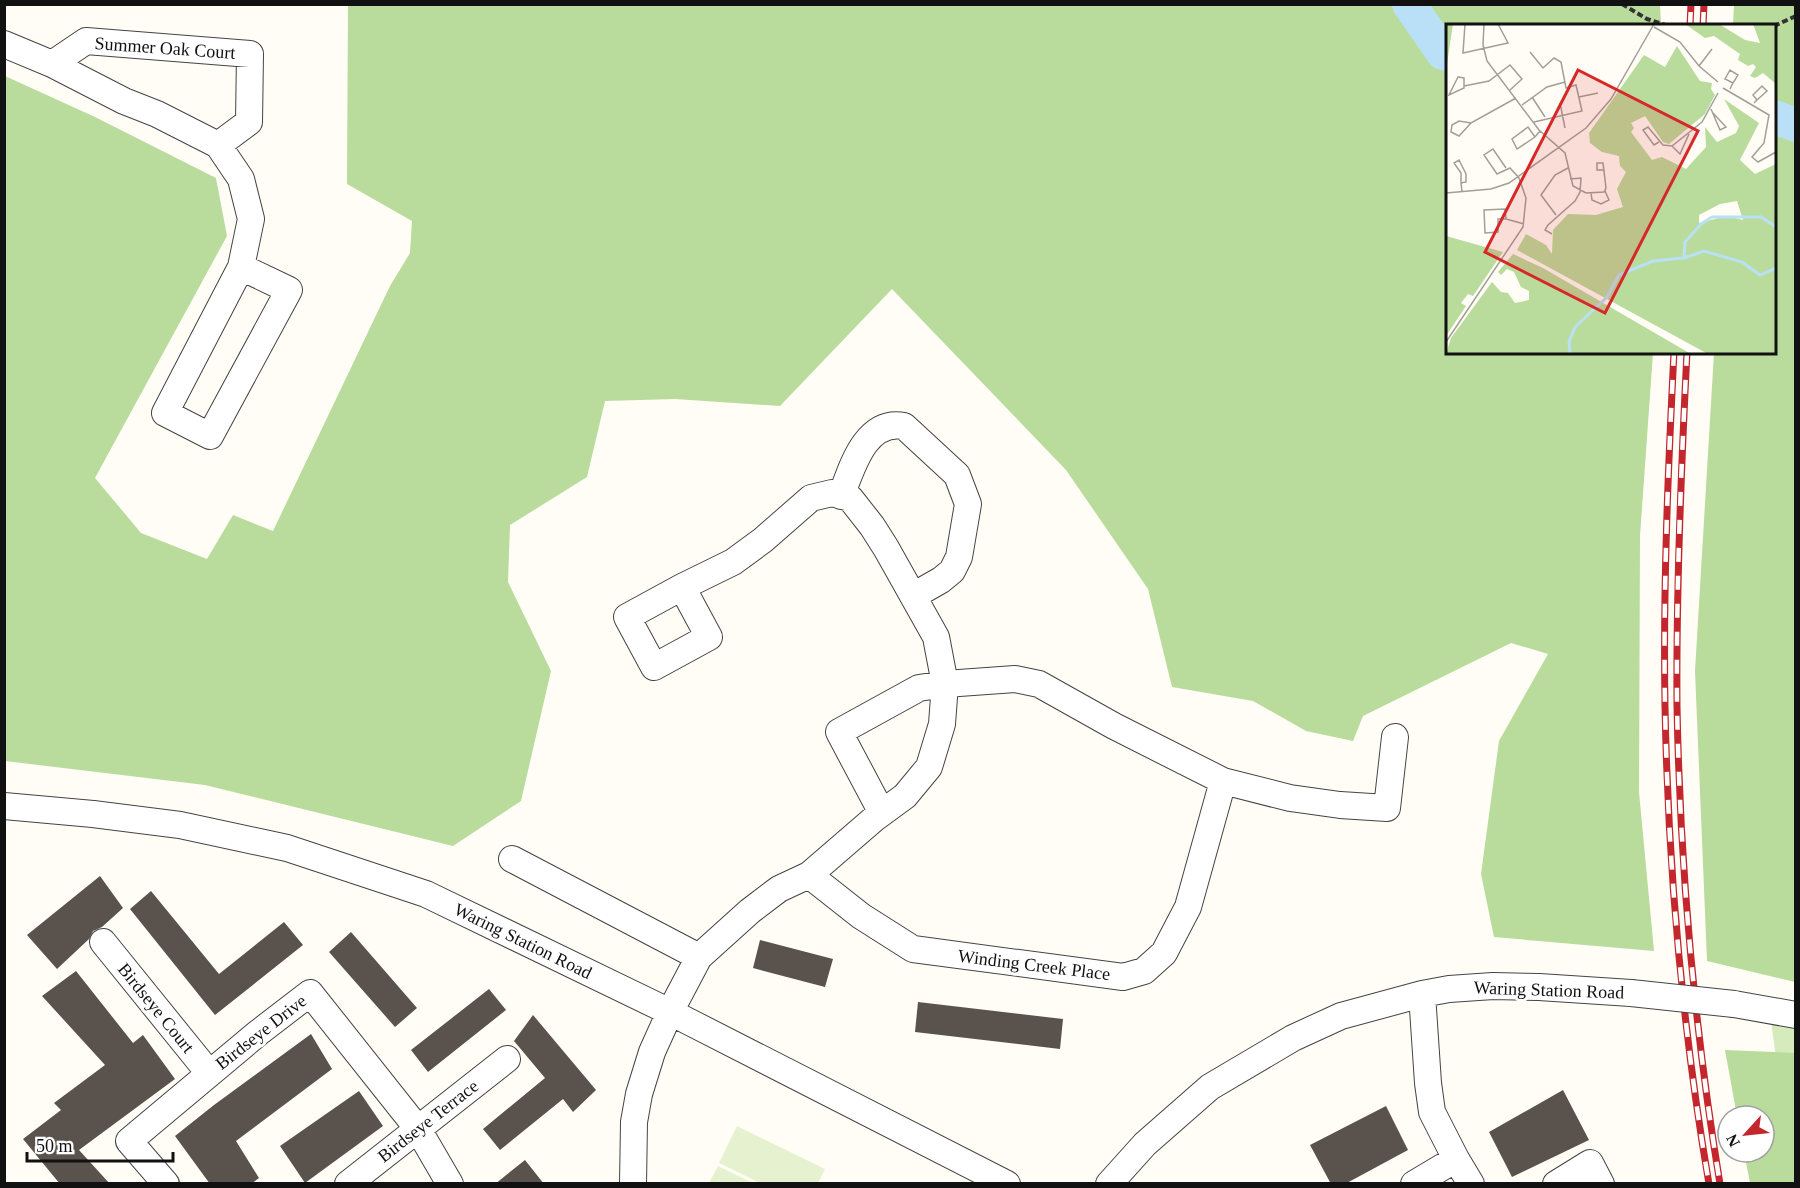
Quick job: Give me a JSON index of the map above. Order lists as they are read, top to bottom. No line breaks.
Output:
{"streets":{"street":["Summer Oak Court","Waring Station Road","Winding Creek Place","Birdseye Court","Birdseye Drive","Birdseye Terrace"]},"crossings":[["Birdseye Court","Birdseye Drive"],["Birdseye Drive","Birdseye Terrace"]],"scale_bar":"50 m","north":"bottom left"}
